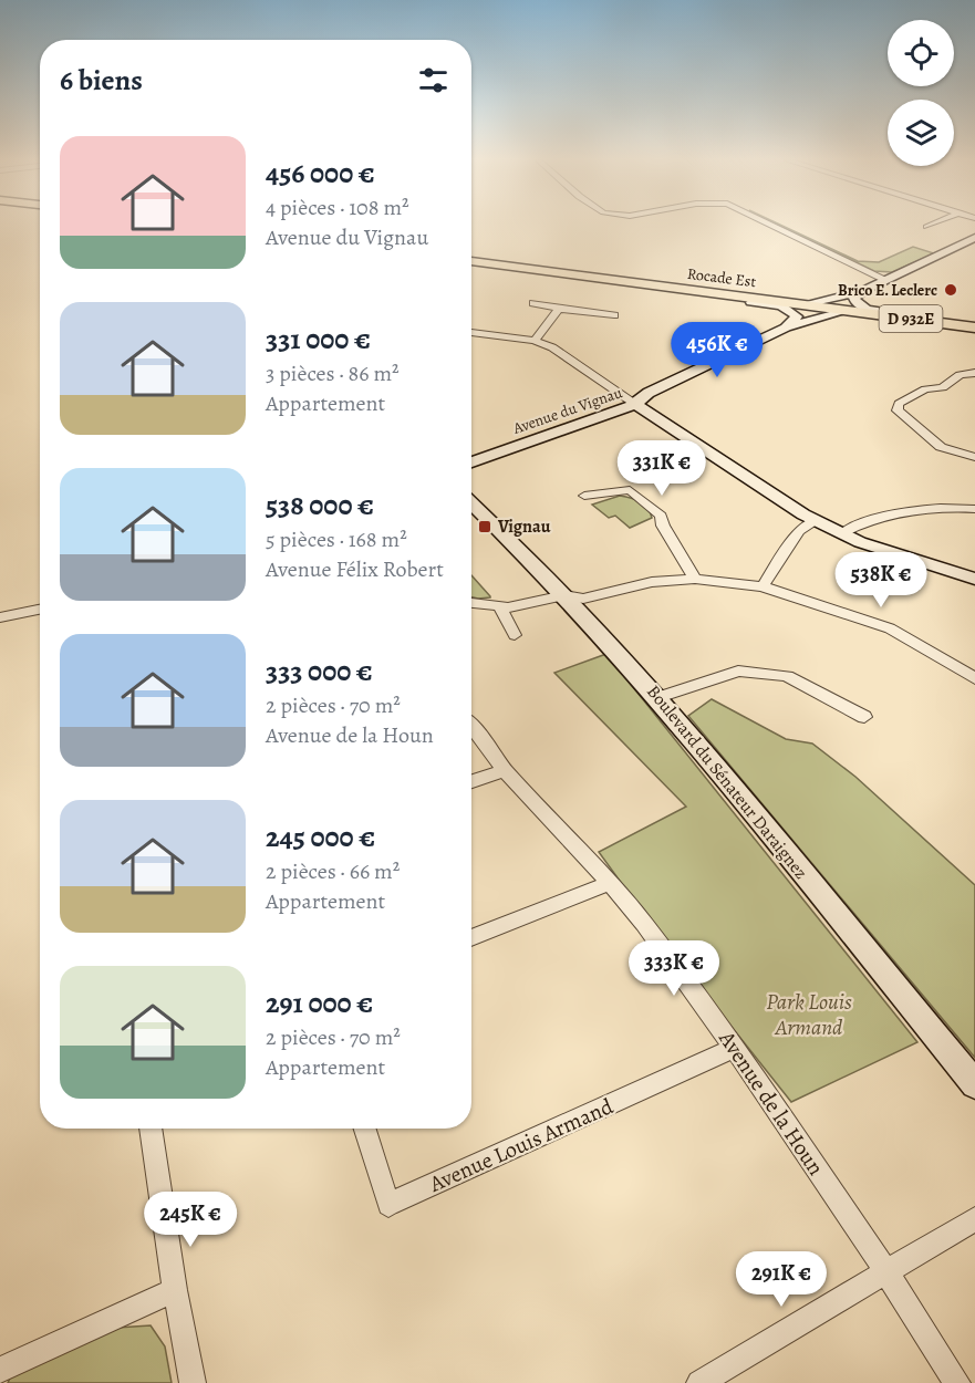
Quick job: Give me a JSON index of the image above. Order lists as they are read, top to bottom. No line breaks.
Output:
{"streets":{"main road":["Rocade Est","D 932E"],"street":["Avenue du Vignau","Boulevard du Sénateur Daraignez","Avenue de la Houn","Avenue Louis Armand"]},"crossings":[["Rocade Est","Avenue du Vignau"],["Avenue de la Houn","Avenue Louis Armand"]],"parks":["Park Louis Armand"],"places":{"other":["Brico E. Leclerc"],"transit":["Vignau"]},"page":{"heading":"6 biens","list":[{"name":"456 000 €","note":"4 pièces · 108 m² · Avenue du Vignau"},{"name":"331 000 €","note":"3 pièces · 86 m² · Appartement"},{"name":"538 000 €","note":"5 pièces · 168 m² · Avenue Félix Robert"},{"name":"333 000 €","note":"2 pièces · 70 m² · Avenue de la Houn"},{"name":"245 000 €","note":"2 pièces · 66 m² · Appartement"},{"name":"291 000 €","note":"2 pièces · 70 m² · Appartement"}],"price":["456K €","331K €","538K €","333K €","245K €","291K €"]}}
